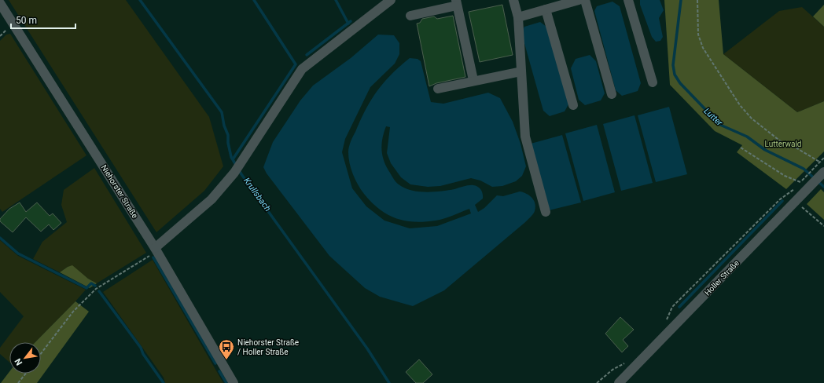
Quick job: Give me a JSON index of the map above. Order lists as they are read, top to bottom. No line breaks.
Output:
{"streets":{"street":["Niehorster Straße","Holler Straße"]},"water":["Lutter","Krullsbach"],"parks":["Lutterwald"],"places":{"bus stop":["Niehorster Straße / Holler Straße"]},"scale_bar":"50 m","north":"bottom left"}
